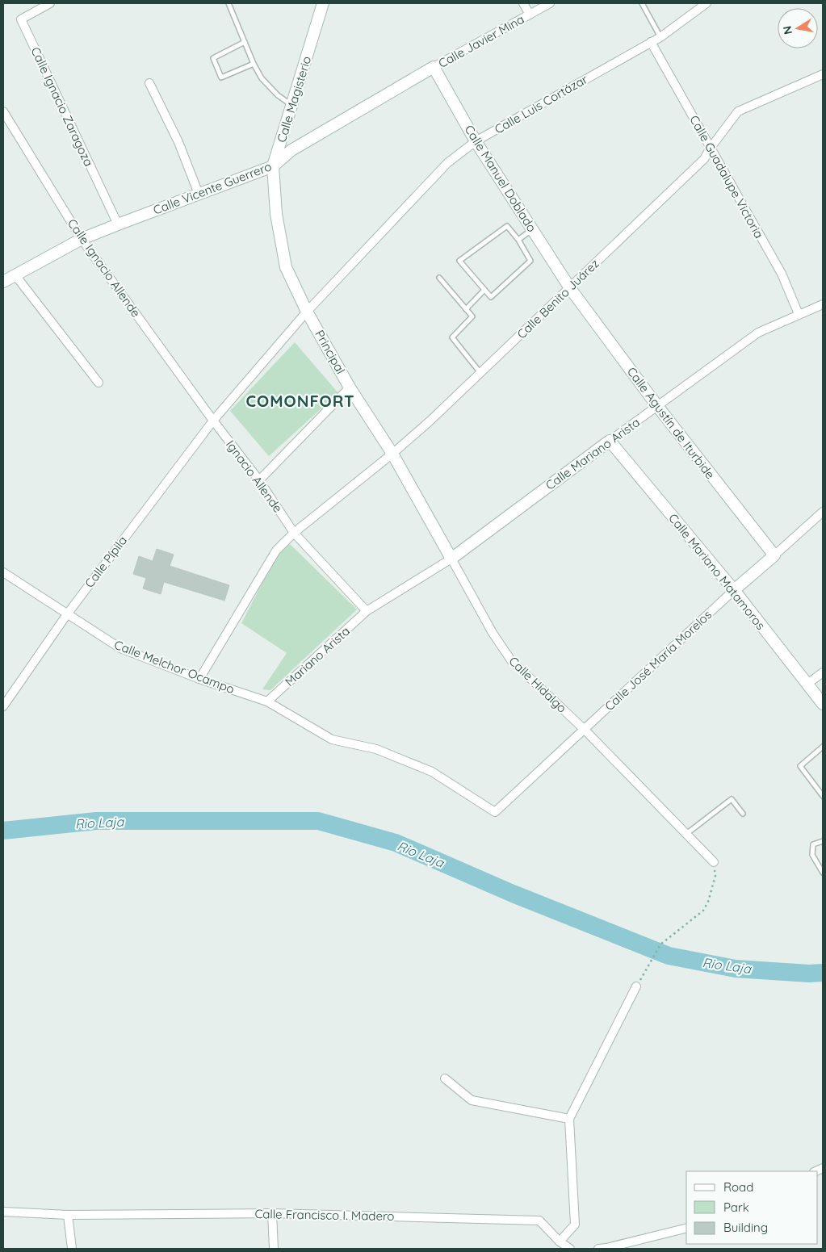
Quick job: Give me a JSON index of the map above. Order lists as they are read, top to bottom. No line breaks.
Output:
{"streets":{"street":["Calle Javier Mina","Calle Magisterio","Calle Luis Cortázar","Calle Ignacio Zaragoza","Calle Guadalupe Victoria","Calle Manuel Doblado","Calle Vicente Guerrero","Calle Ignacio Allende","Calle Benito Juárez","Principal","Calle Agustín de Iturbide","Calle Mariano Arista","Ignacio Allende","Calle Pípila","Calle Mariano Matamoros","Mariano Arista","Calle José María Morelos","Calle Melchor Ocampo","Calle Hidalgo","Calle Francisco I. Madero"]},"crossings":[["Calle Javier Mina","Calle Manuel Doblado"],["Calle Javier Mina","Calle Vicente Guerrero"],["Calle Magisterio","Calle Luis Cortázar"],["Calle Magisterio","Calle Vicente Guerrero"],["Calle Magisterio","Principal"],["Calle Magisterio","Calle Pípila"],["Calle Luis Cortázar","Calle Guadalupe Victoria"],["Calle Luis Cortázar","Calle Manuel Doblado"],["Calle Luis Cortázar","Principal"],["Calle Luis Cortázar","Calle Pípila"],["Calle Ignacio Zaragoza","Calle Vicente Guerrero"],["Calle Guadalupe Victoria","Calle Benito Juárez"],["Calle Guadalupe Victoria","Calle Mariano Arista"],["Calle Manuel Doblado","Calle Vicente Guerrero"],["Calle Manuel Doblado","Calle Benito Juárez"],["Calle Manuel Doblado","Calle Agustín de Iturbide"],["Calle Vicente Guerrero","Calle Ignacio Allende"],["Calle Ignacio Allende","Ignacio Allende"],["Calle Ignacio Allende","Calle Pípila"],["Calle Benito Juárez","Principal"],["Calle Benito Juárez","Calle Agustín de Iturbide"],["Calle Benito Juárez","Ignacio Allende"],["Calle Benito Juárez","Calle Melchor Ocampo"],["Calle Benito Juárez","Calle Hidalgo"],["Principal","Calle Pípila"],["Principal","Calle Hidalgo"],["Calle Agustín de Iturbide","Calle Mariano Arista"],["Calle Agustín de Iturbide","Calle José María Morelos"],["Calle Mariano Arista","Ignacio Allende"],["Calle Mariano Arista","Calle Mariano Matamoros"],["Calle Mariano Arista","Mariano Arista"],["Calle Mariano Arista","Calle Hidalgo"],["Ignacio Allende","Calle Pípila"],["Ignacio Allende","Mariano Arista"],["Calle Pípila","Calle Melchor Ocampo"],["Calle Mariano Matamoros","Calle José María Morelos"],["Mariano Arista","Calle Melchor Ocampo"],["Calle José María Morelos","Calle Melchor Ocampo"],["Calle José María Morelos","Calle Hidalgo"]],"districts":["COMONFORT"],"water":["Rio Laja"],"legend":["Road","Park","Building"],"north":"left"}
